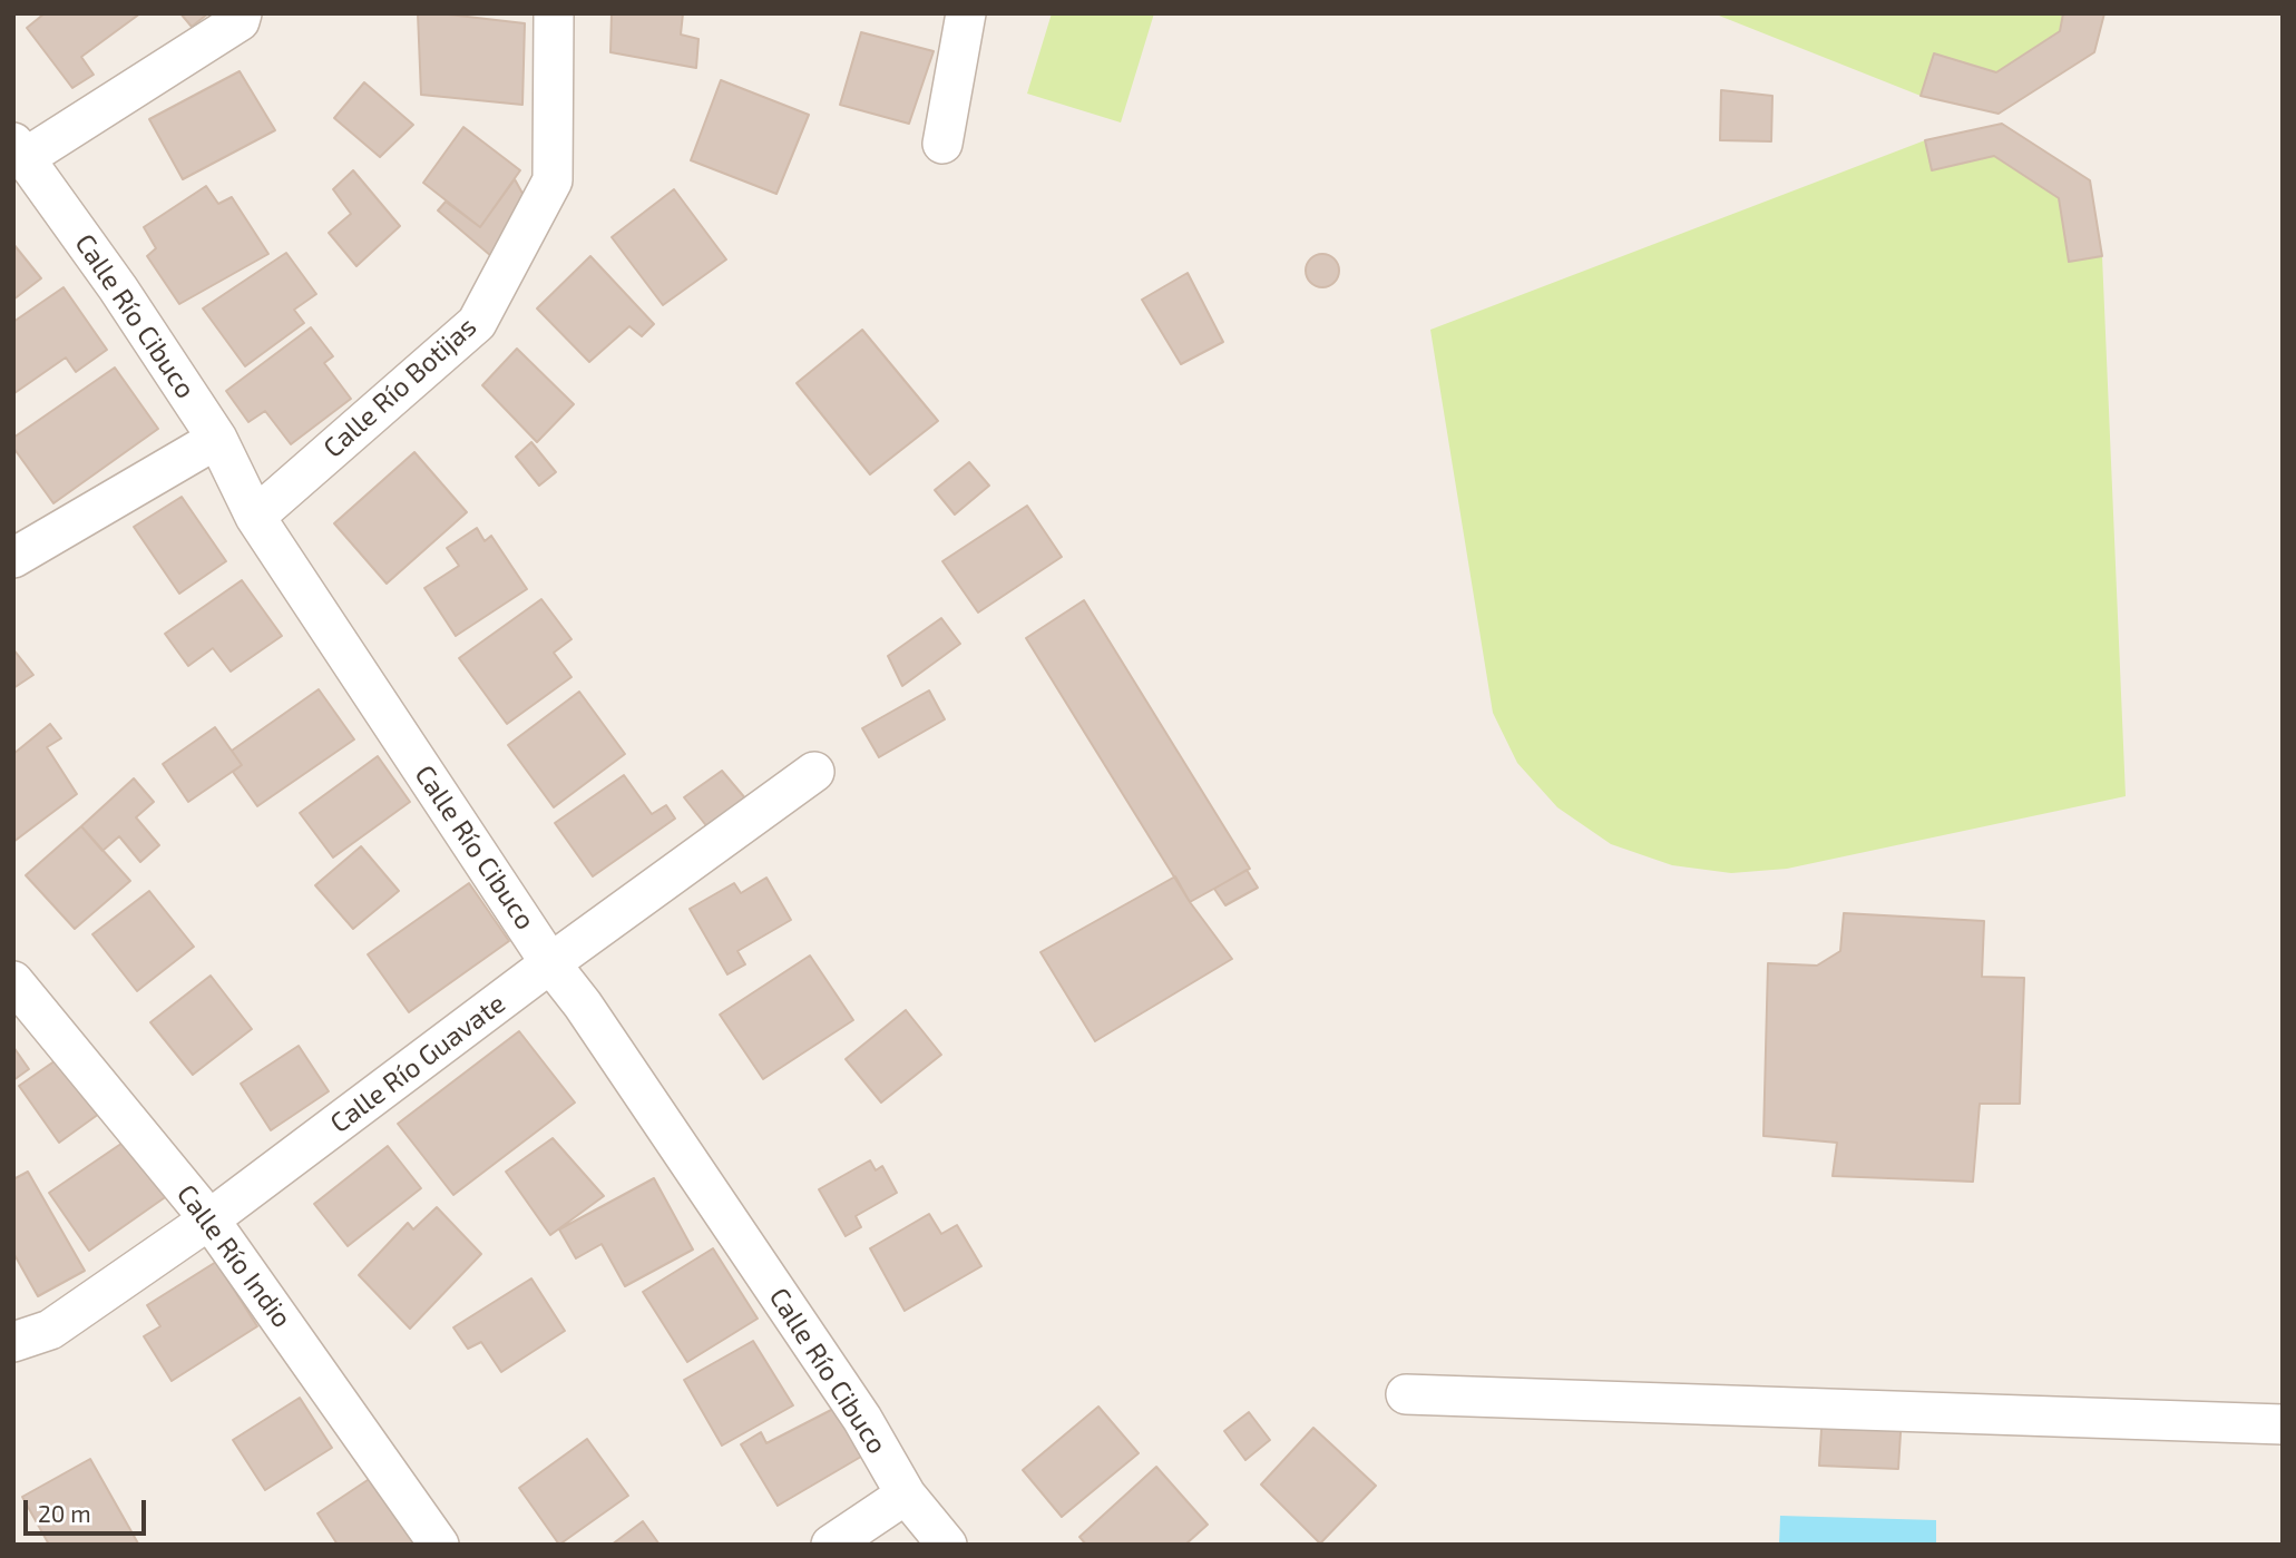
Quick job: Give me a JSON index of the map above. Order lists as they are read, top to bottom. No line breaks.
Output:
{"streets":{"street":["Calle Río Cibuco","Calle Río Botijas","Calle Río Guavate","Calle Río Indio"]},"crossings":[["Calle Río Cibuco","Calle Río Botijas"],["Calle Río Cibuco","Calle Río Guavate"],["Calle Río Guavate","Calle Río Indio"]],"scale_bar":"20 m"}
